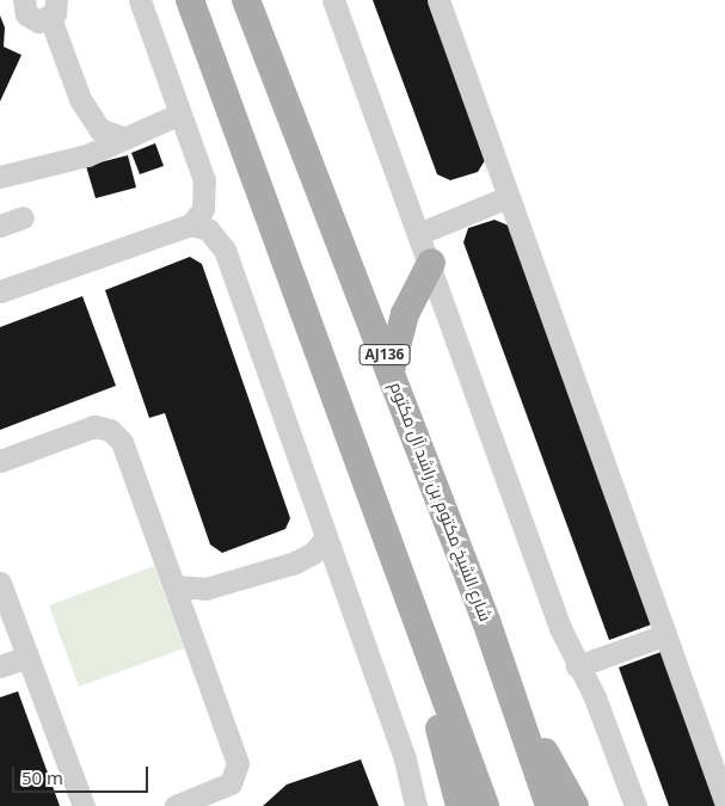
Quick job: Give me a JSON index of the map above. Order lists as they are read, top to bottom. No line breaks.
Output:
{"streets":{"main road":["AJ136","شارع الشيخ مكتوم بن راشد آل مكتوم"]},"scale_bar":"50 m"}
